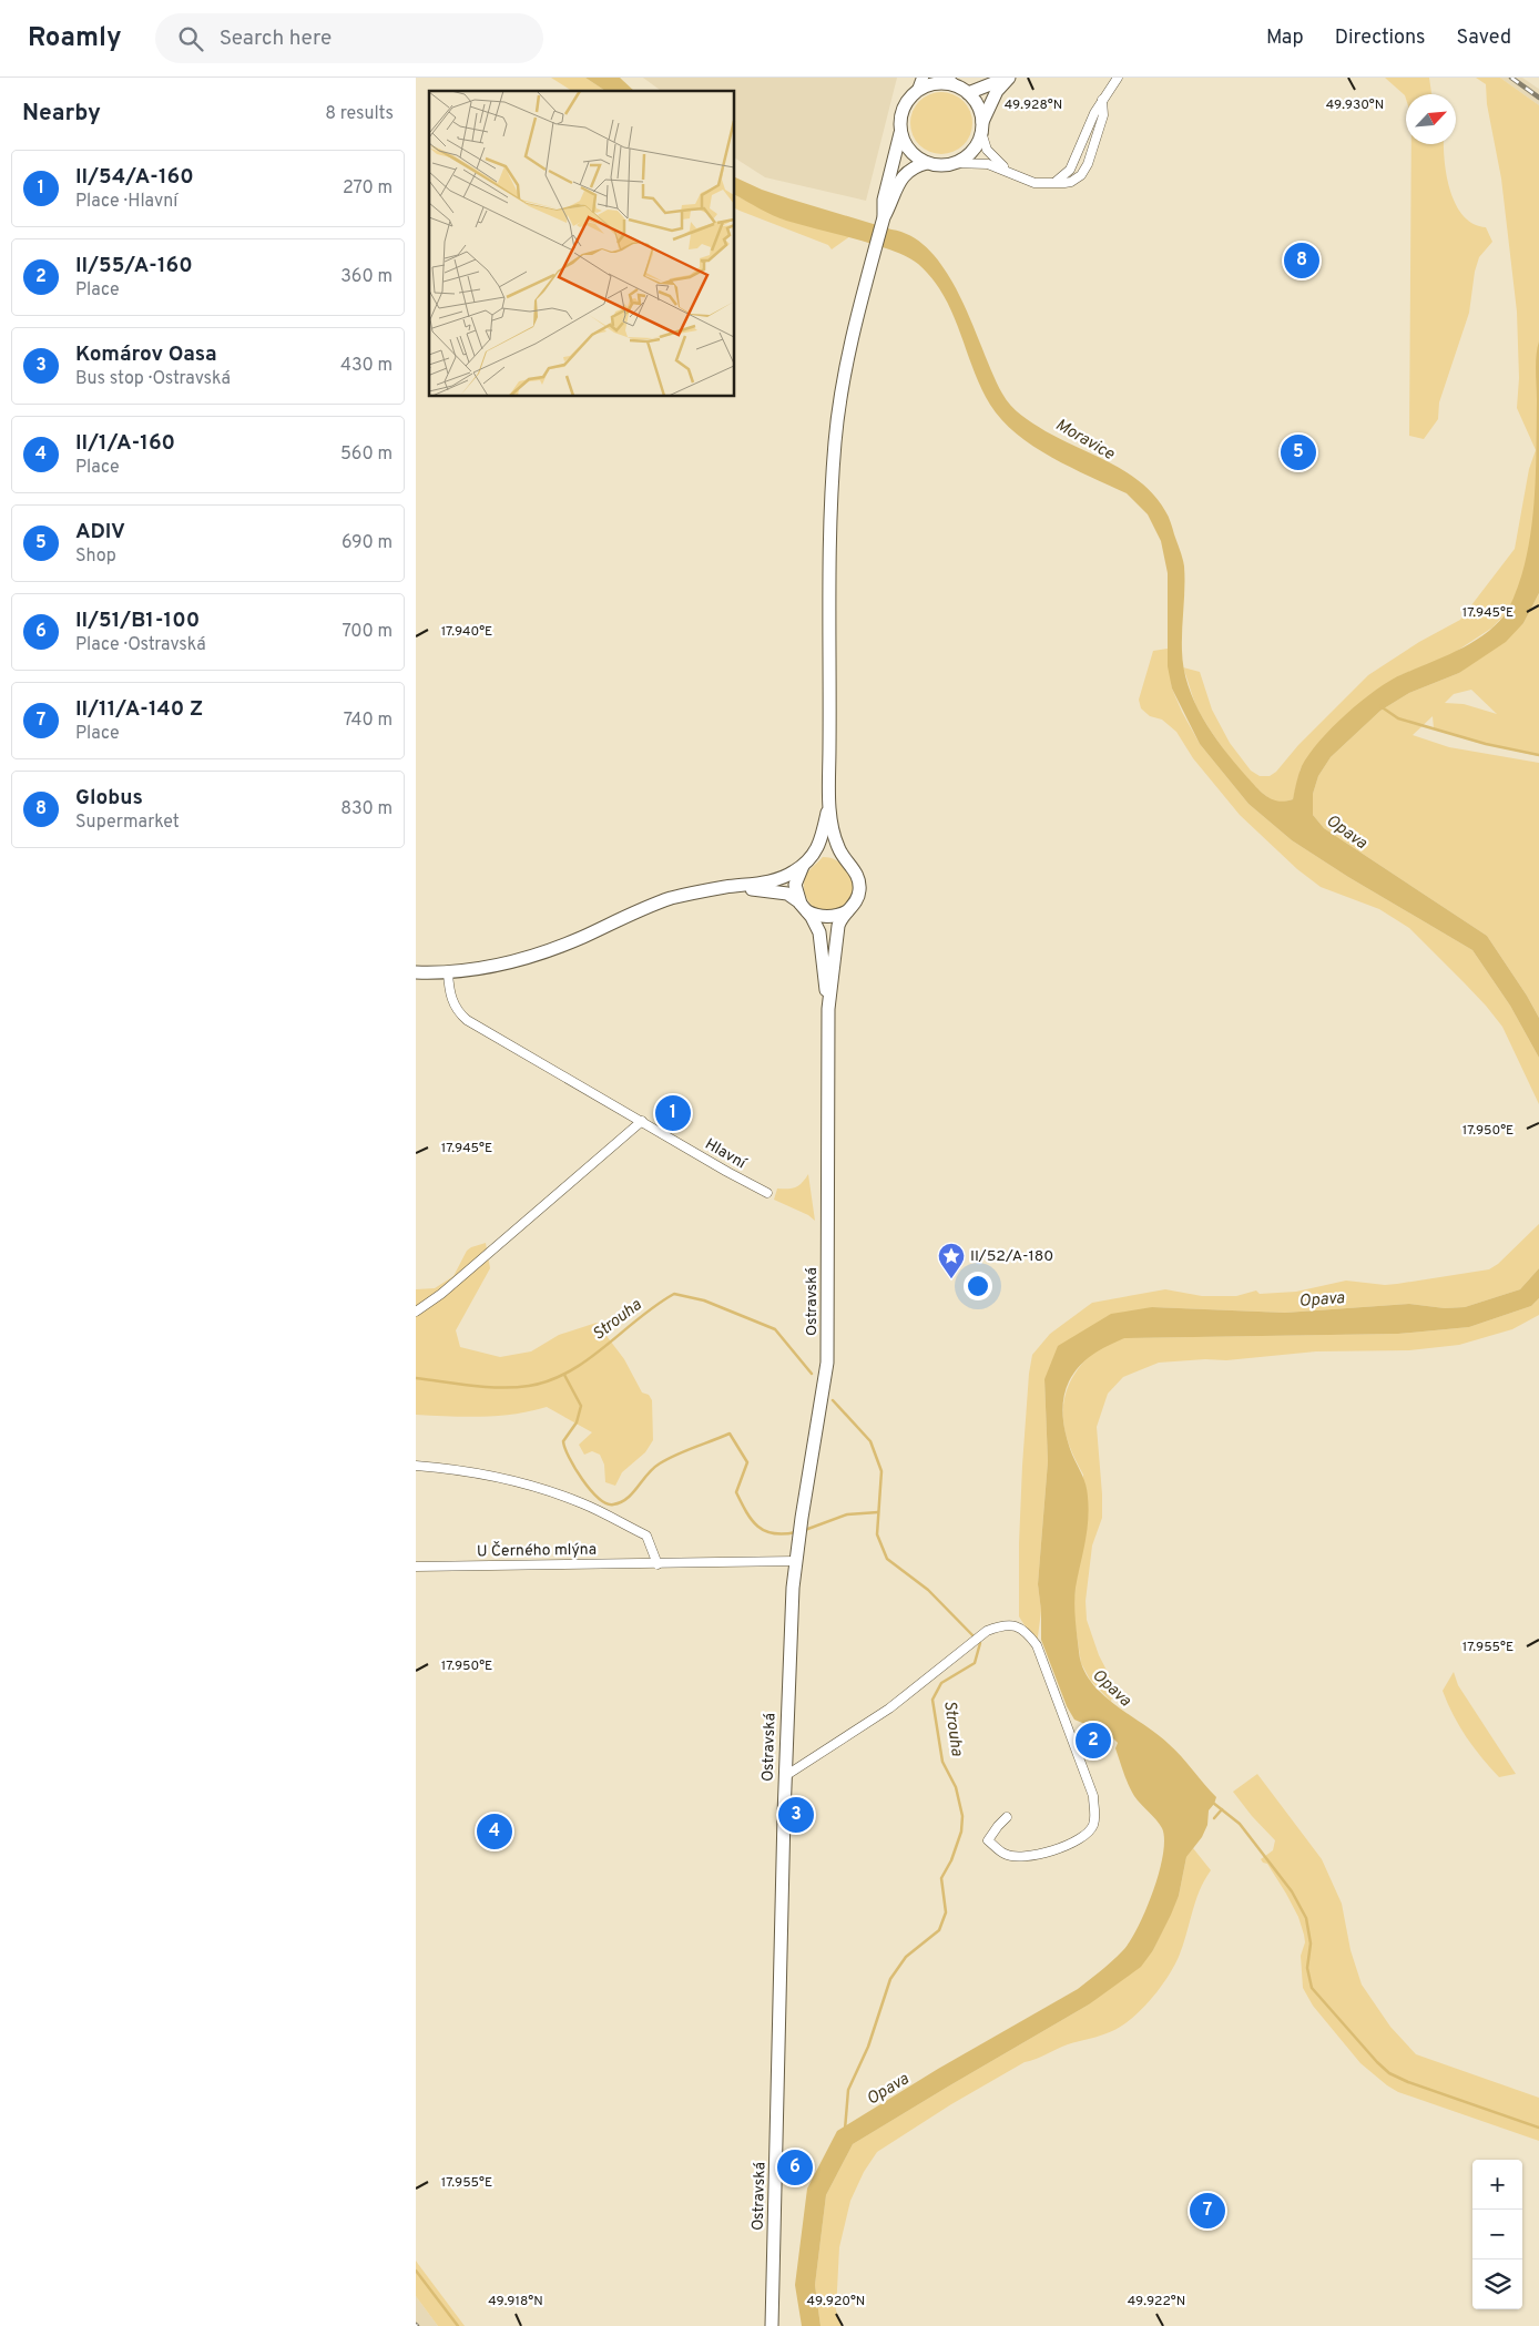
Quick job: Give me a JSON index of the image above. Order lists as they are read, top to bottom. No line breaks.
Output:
{"streets":{"main road":["Ostravská"],"street":["Hlavní","U Černého mlýna"]},"crossings":[["Ostravská","U Černého mlýna"]],"water":["Moravice","Opava","Strouha"],"places":{"place":["II/52/A-180"]},"north":"top right","page":{"header":"Roamly","search":"Search here","nav":["Map","Directions","Saved"],"heading":["Nearby","8 results"],"list":[{"mark":"1","name":"II/54/A-160","note":"Place · Hlavní","value":"270 m"},{"mark":"2","name":"II/55/A-160","note":"Place","value":"360 m"},{"mark":"3","name":"Komárov Oasa","note":"Bus stop · Ostravská","value":"430 m"},{"mark":"4","name":"II/1/A-160","note":"Place","value":"560 m"},{"mark":"5","name":"ADIV","note":"Shop","value":"690 m"},{"mark":"6","name":"II/51/B1-100","note":"Place · Ostravská","value":"700 m"},{"mark":"7","name":"II/11/A-140 Z","note":"Place","value":"740 m"},{"mark":"8","name":"Globus","note":"Supermarket","value":"830 m"}],"pins":["8","5","1","2","3","4","6","7"],"map_buttons":["+","−"]},"coordinates":["49.928°N","49.930°N","17.945°E","17.940°E","17.950°E","17.955°E","49.918°N","49.920°N","49.922°N"]}
